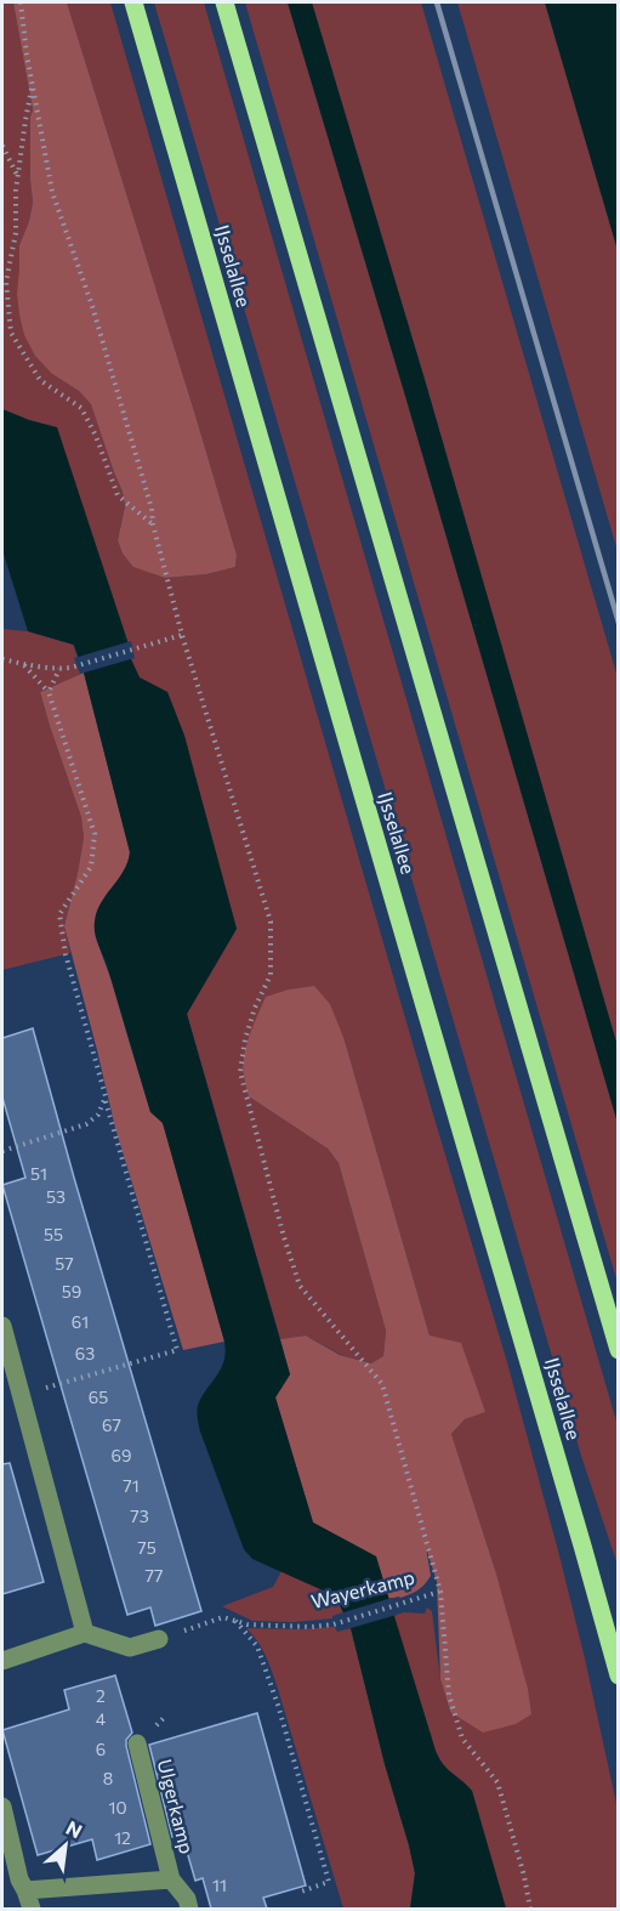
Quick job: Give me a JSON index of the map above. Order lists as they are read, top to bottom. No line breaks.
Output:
{"streets":{"main road":["IJsselallee"],"street":["Ulgerkamp"],"path":["Wayerkamp"]},"house_numbers":["51","53","55","57","59","61","63","65","67","69","71","73","75","77","2","4","6","8","10","12","11"],"north":"top right"}
